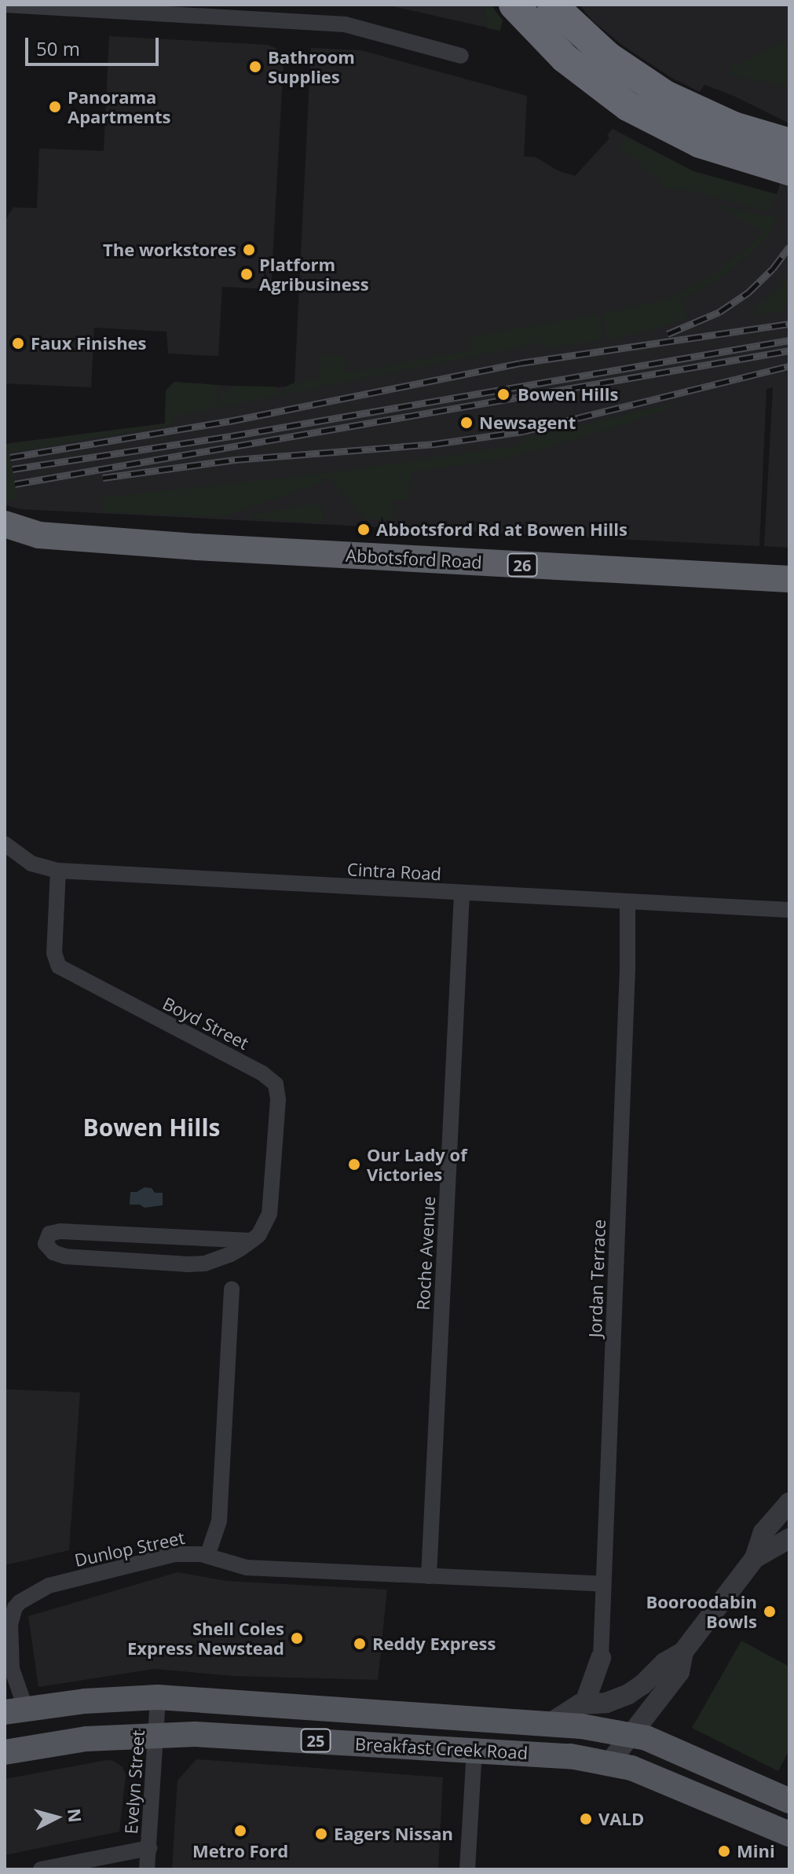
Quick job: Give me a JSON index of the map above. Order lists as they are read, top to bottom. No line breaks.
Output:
{"streets":{"highway":["Abbotsford Road","26"],"main road":["25","Breakfast Creek Road"],"street":["Cintra Road","Boyd Street","Roche Avenue","Jordan Terrace","Dunlop Street","Evelyn Street"]},"crossings":[["Cintra Road","Boyd Street"],["Cintra Road","Roche Avenue"],["Cintra Road","Jordan Terrace"],["Dunlop Street","Breakfast Creek Road"],["Breakfast Creek Road","Evelyn Street"]],"districts":["Bowen Hills"],"places":["Bathroom Supplies","Panorama Apartments","The workstores","Platform Agribusiness","Faux Finishes","Bowen Hills","Newsagent","Abbotsford Rd at Bowen Hills","Our Lady of Victories","Booroodabin Bowls","Shell Coles Express Newstead","Reddy Express","VALD","Metro Ford","Eagers Nissan","Mini"],"scale_bar":"50 m","north":"right"}
